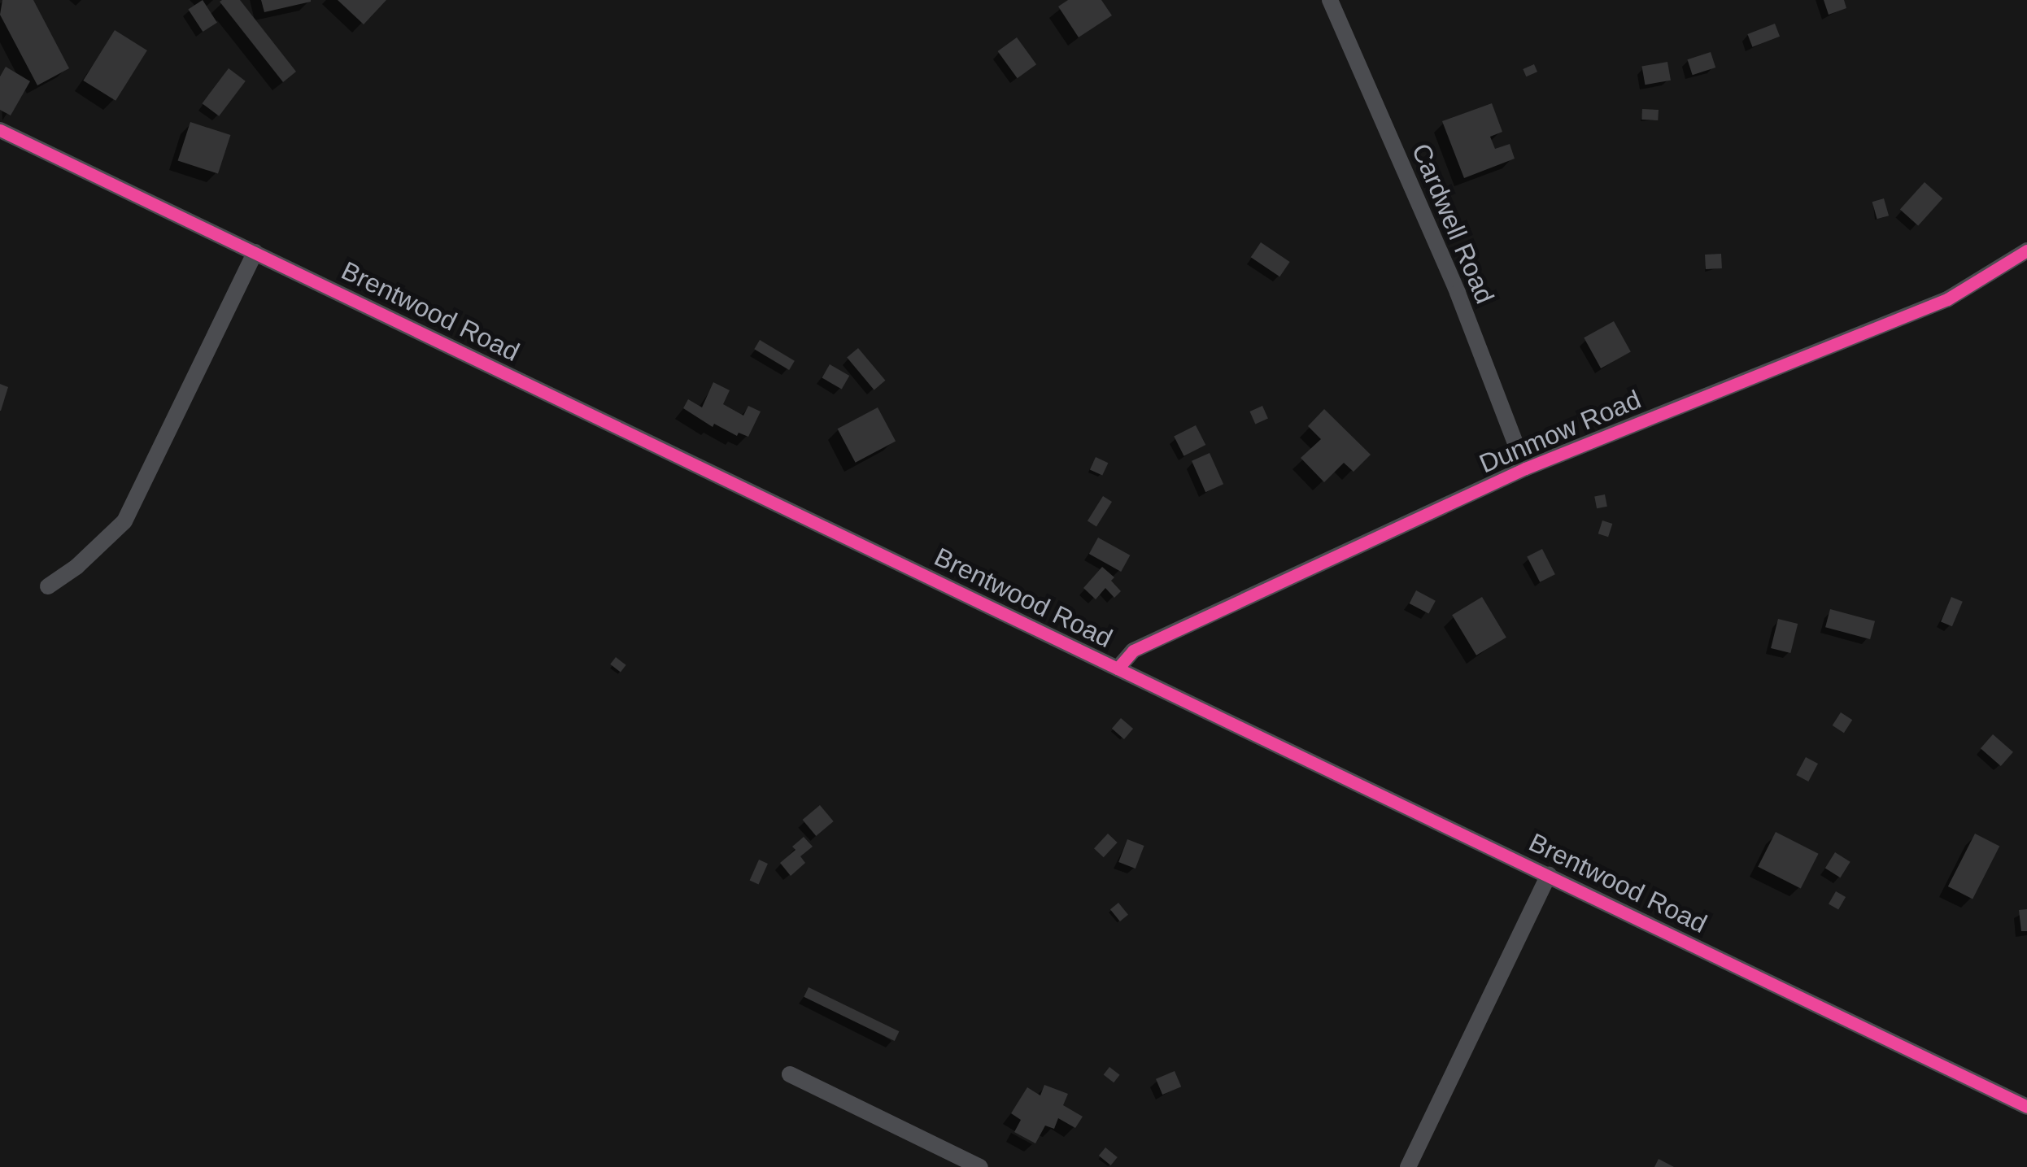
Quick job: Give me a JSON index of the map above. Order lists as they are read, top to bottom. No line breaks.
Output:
{"streets":{"street":["Cardwell Road","Brentwood Road","Dunmow Road"]},"crossings":[["Cardwell Road","Dunmow Road"],["Brentwood Road","Dunmow Road"]]}
